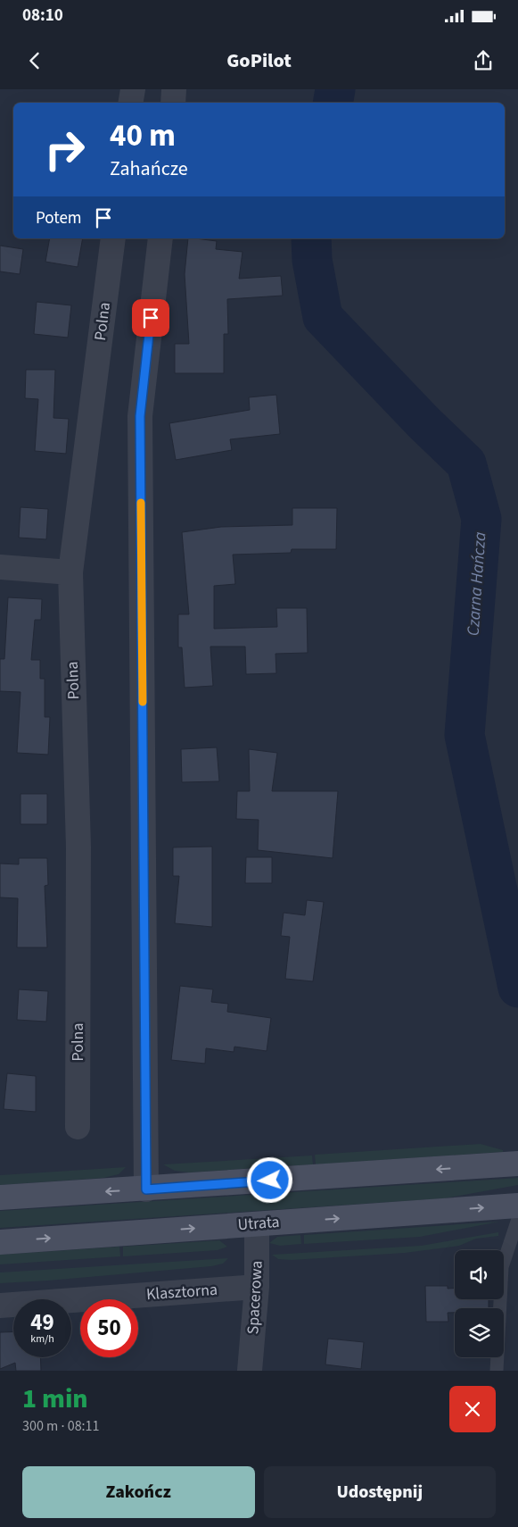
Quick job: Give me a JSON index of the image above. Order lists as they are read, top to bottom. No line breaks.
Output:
{"streets":{"main road":["Utrata"],"street":["Polna","Klasztorna","Spacerowa"]},"crossings":[["Utrata","Spacerowa"],["Klasztorna","Spacerowa"]],"water":["Czarna Hańcza"],"page":{"status":"08:10","header":"GoPilot","turn":["40 m","Zahańcze"],"then":"Potem","speed":"49 km/h","limit":"50","heading":["1 min","300 m · 08:11"],"buttons":["Zakończ","Udostępnij"]}}
